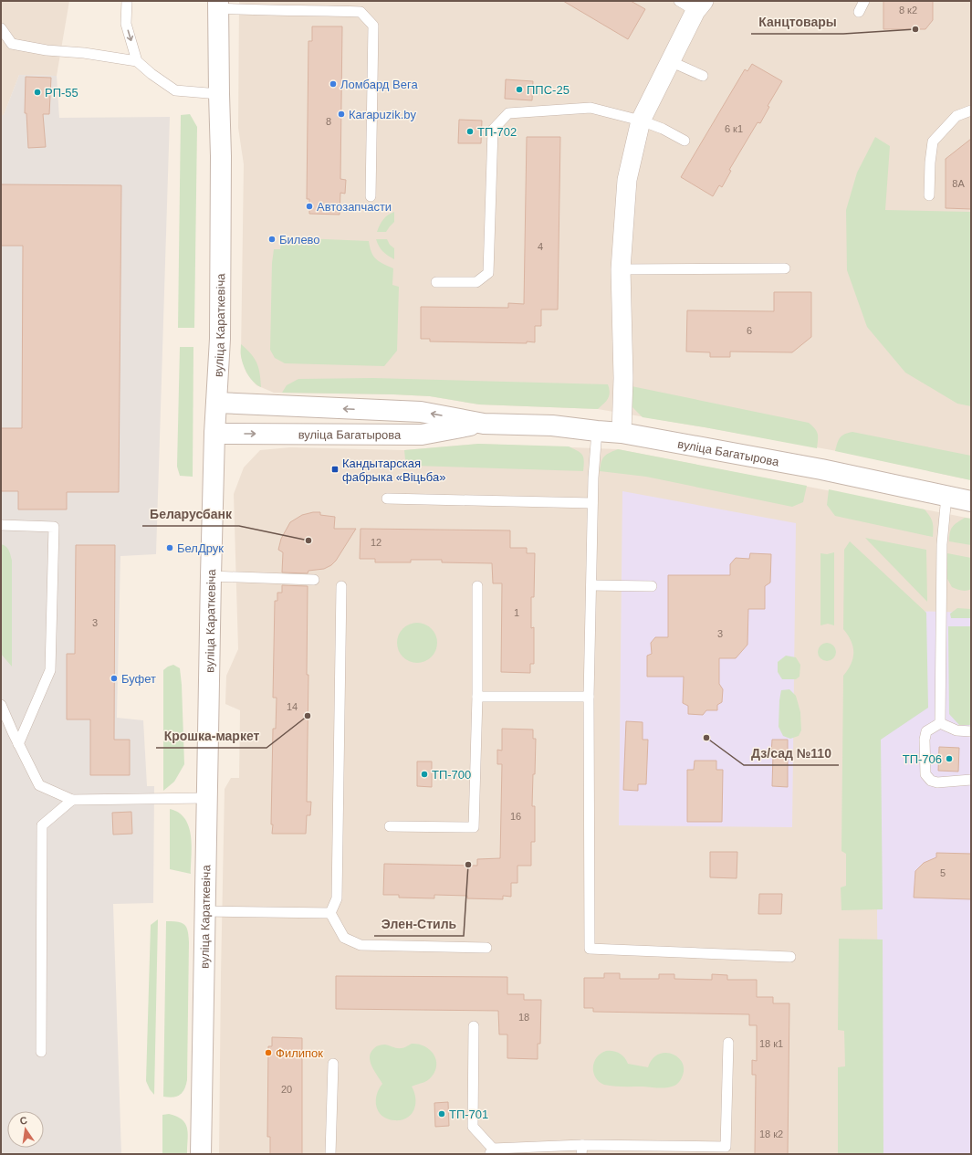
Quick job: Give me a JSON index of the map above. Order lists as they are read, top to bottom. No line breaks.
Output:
{"streets":{"street":["вуліца Караткевіча","вуліца Багатырова"]},"crossings":[["вуліца Караткевіча","вуліца Багатырова"]],"places":{"other":["Канцтовары","Ломбард Вега","ППС-25","РП-55","Кarapuzik.by","ТП-702","Автозапчасти","Билево","Беларусбанк","БелДрук","Буфет","Крошка-маркет","Дз/сад №110","ТП-706","ТП-700","Элен-Стиль","Филипок","ТП-701"],"transit":["Кандытарская фабрыка «Віцьба»"]},"house_numbers":["8 к2","8","6 к1","8А","4","6","12","1","3","3","14","16","5","18","18 к1","20","18 к2"],"north":"top"}
